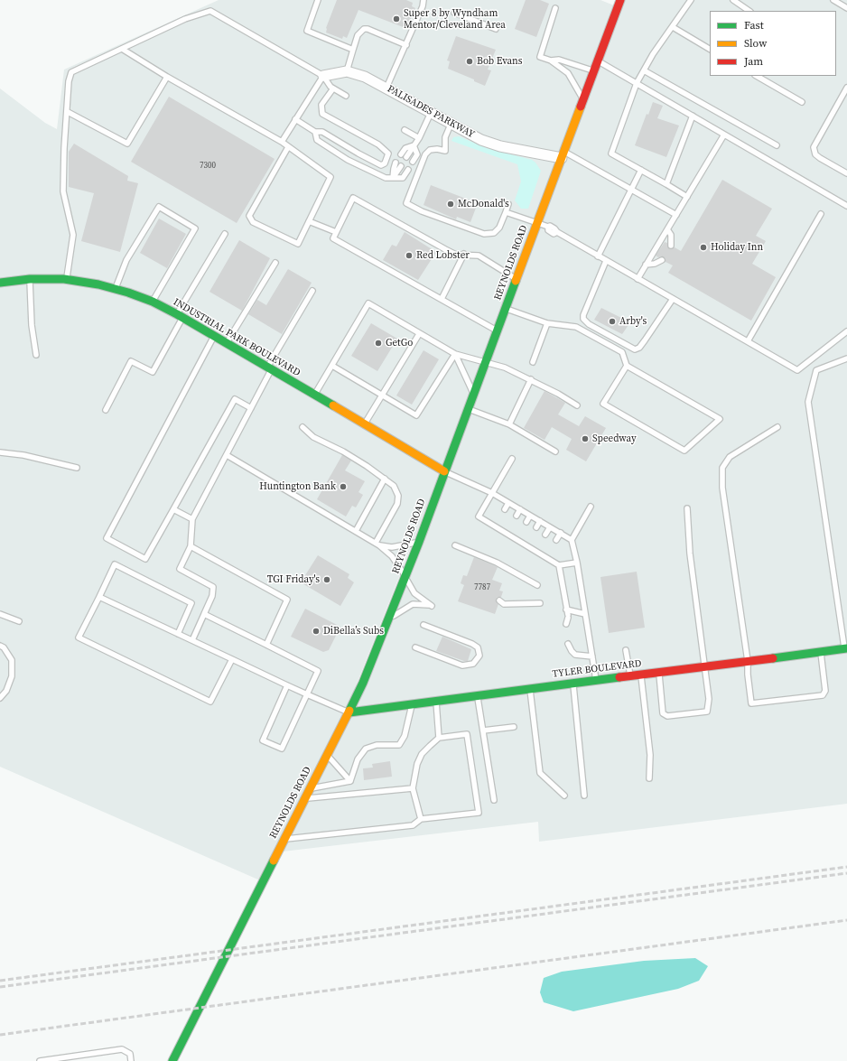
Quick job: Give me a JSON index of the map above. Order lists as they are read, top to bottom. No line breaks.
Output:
{"streets":{"main road":["REYNOLDS ROAD","INDUSTRIAL PARK BOULEVARD","TYLER BOULEVARD"],"street":["PALISADES PARKWAY"]},"crossings":[["PALISADES PARKWAY","REYNOLDS ROAD"],["REYNOLDS ROAD","INDUSTRIAL PARK BOULEVARD"],["REYNOLDS ROAD","TYLER BOULEVARD"]],"places":["Super 8 by Wyndham Mentor/Cleveland Area","Bob Evans","McDonald's","Holiday Inn","Red Lobster","Arby's","GetGo","Speedway","Huntington Bank","TGI Friday's","DiBella’s Subs"],"house_numbers":["7300","7787"],"legend":["Fast","Slow","Jam"]}
